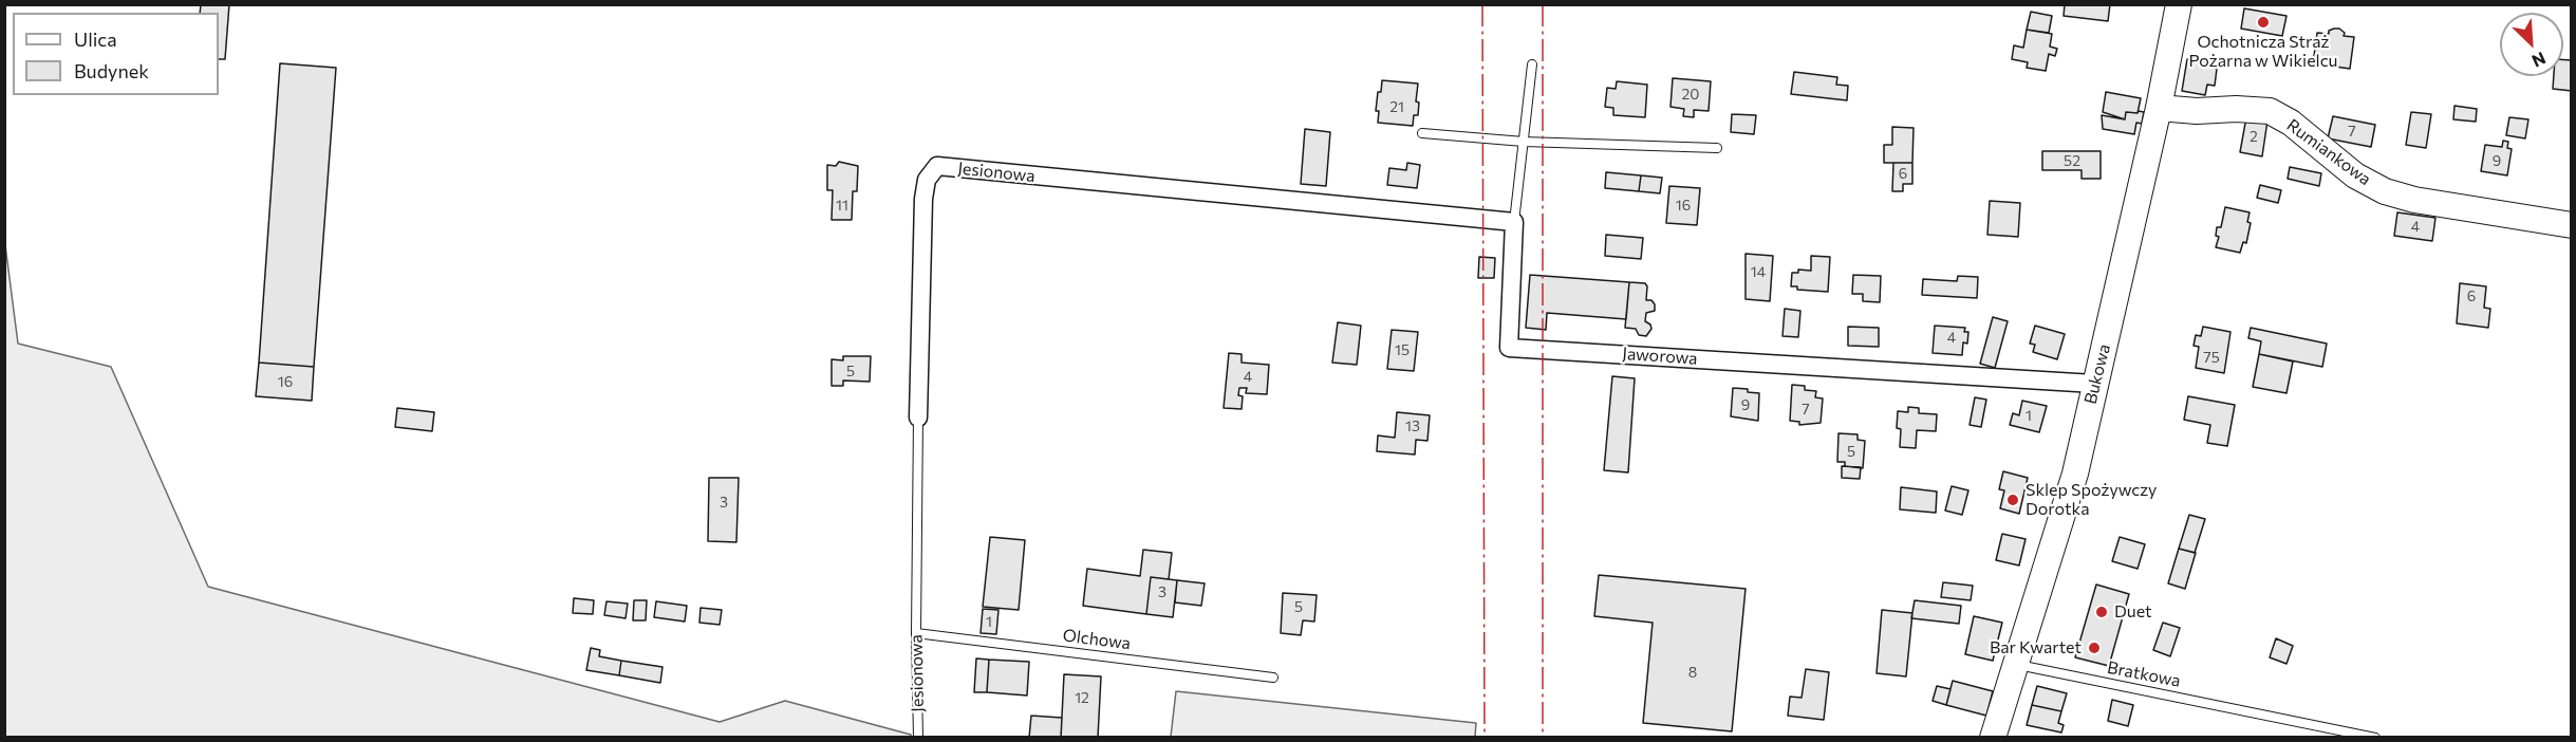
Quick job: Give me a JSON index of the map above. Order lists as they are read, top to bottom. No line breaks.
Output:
{"streets":{"street":["Rumiankowa","Jesionowa","Jaworowa","Bukowa"],"lane":["Olchowa","Bratkowa"]},"crossings":[["Rumiankowa","Bukowa"],["Jesionowa","Jaworowa"],["Jesionowa","Olchowa"],["Jaworowa","Bukowa"],["Bukowa","Bratkowa"]],"places":["Ochotnicza Straż Pożarna w Wikielcu","Sklep Spożywczy Dorotka","Duet","Bar Kwartet"],"house_numbers":["20","21","7","2","52","9","6","11","16","4","14","6","4","15","75","5","4","16","9","7","1","13","5","3","3","5","1","8","12"],"legend":["Ulica","Budynek"],"north":"bottom right"}
